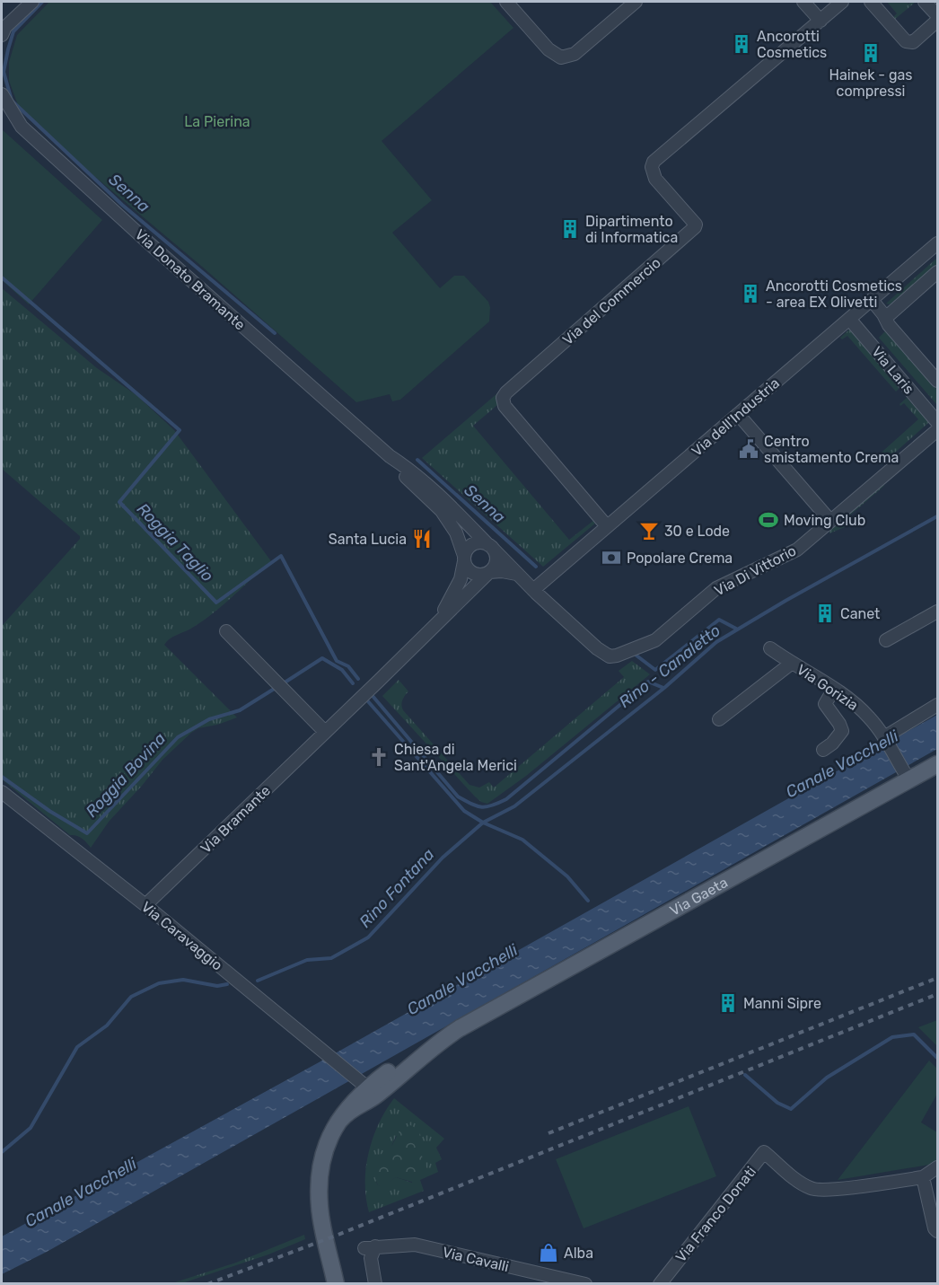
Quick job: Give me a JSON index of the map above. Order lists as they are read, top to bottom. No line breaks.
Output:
{"streets":{"main road":["Via Gaeta"],"street":["Via Donato Bramante","Via del Commercio","Via Laris","Via dell'Industria","Via Di Vittorio","Via Gorizia","Via Bramante","Via Caravaggio","Via Franco Donati","Via Cavalli"]},"crossings":[["Via Donato Bramante","Via Di Vittorio"],["Via Donato Bramante","Via Bramante"],["Via del Commercio","Via dell'Industria"],["Via Laris","Via dell'Industria"],["Via dell'Industria","Via Di Vittorio"],["Via Di Vittorio","Via Bramante"],["Via Gorizia","Via Gaeta"],["Via Bramante","Via Caravaggio"],["Via Gaeta","Via Caravaggio"]],"water":["Senna","Roggia Taglio","Rino - Canaletto","Canale Vacchelli","Roggia Bovina","Rino Fontana"],"parks":["La Pierina"],"places":{"building":["Ancorotti Cosmetics","Hainek - gas compressi","Dipartimento di Informatica","Ancorotti Cosmetics - area EX Olivetti","Canet","Manni Sipre"],"public building":["Centro smistamento Crema"],"sports":["Moving Club"],"bar":["30 e Lode"],"restaurant":["Santa Lucia"],"bank":["Popolare Crema"],"church":["Chiesa di Sant'Angela Merici"],"shop":["Alba"]}}
